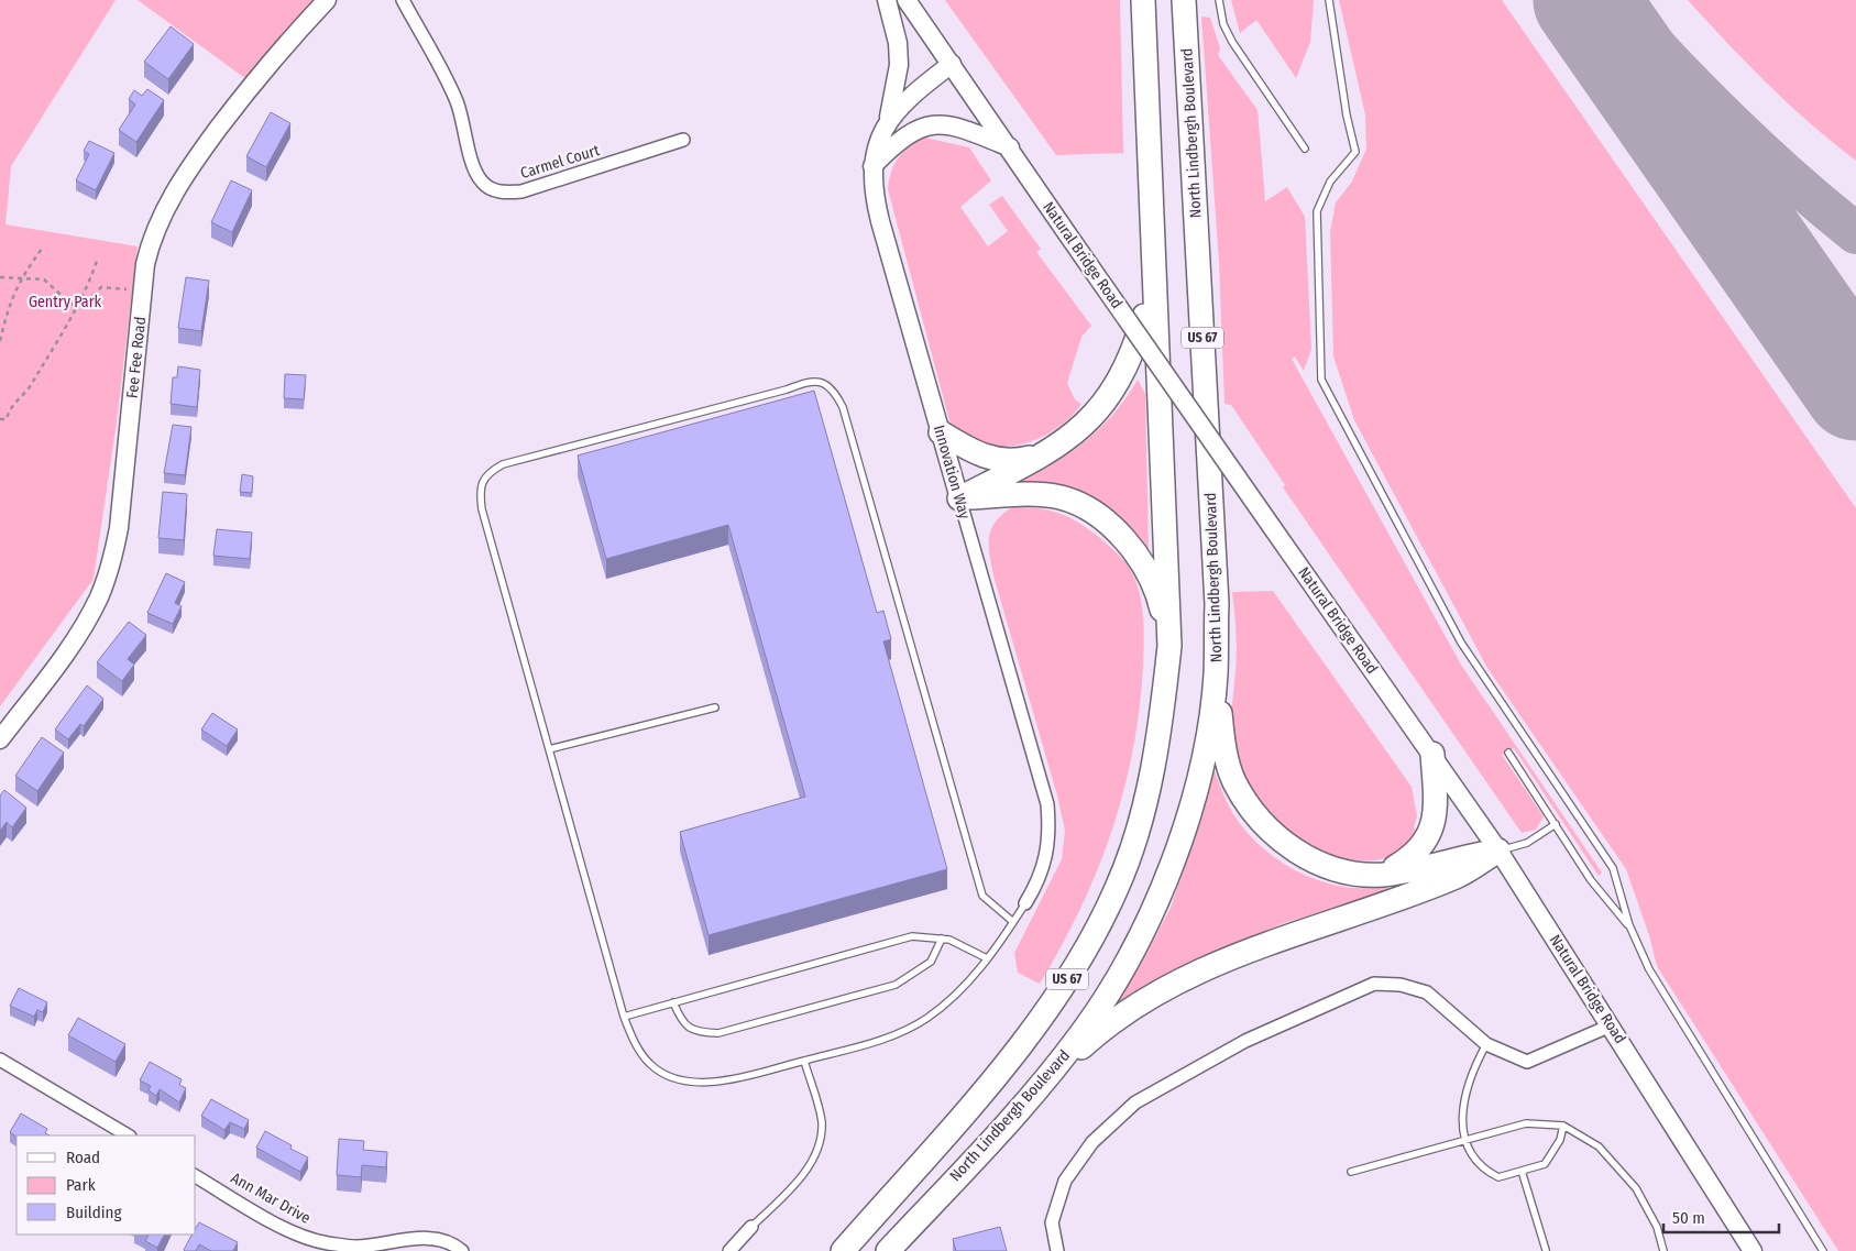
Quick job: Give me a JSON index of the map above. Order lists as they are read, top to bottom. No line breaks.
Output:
{"streets":{"highway":["North Lindbergh Boulevard","US 67"],"main road":["Natural Bridge Road","Fee Fee Road","Innovation Way"],"street":["Carmel Court","Ann Mar Drive"]},"crossings":[["Natural Bridge Road","Innovation Way"]],"parks":["Gentry Park"],"legend":["Road","Park","Building"],"scale_bar":"50 m"}
